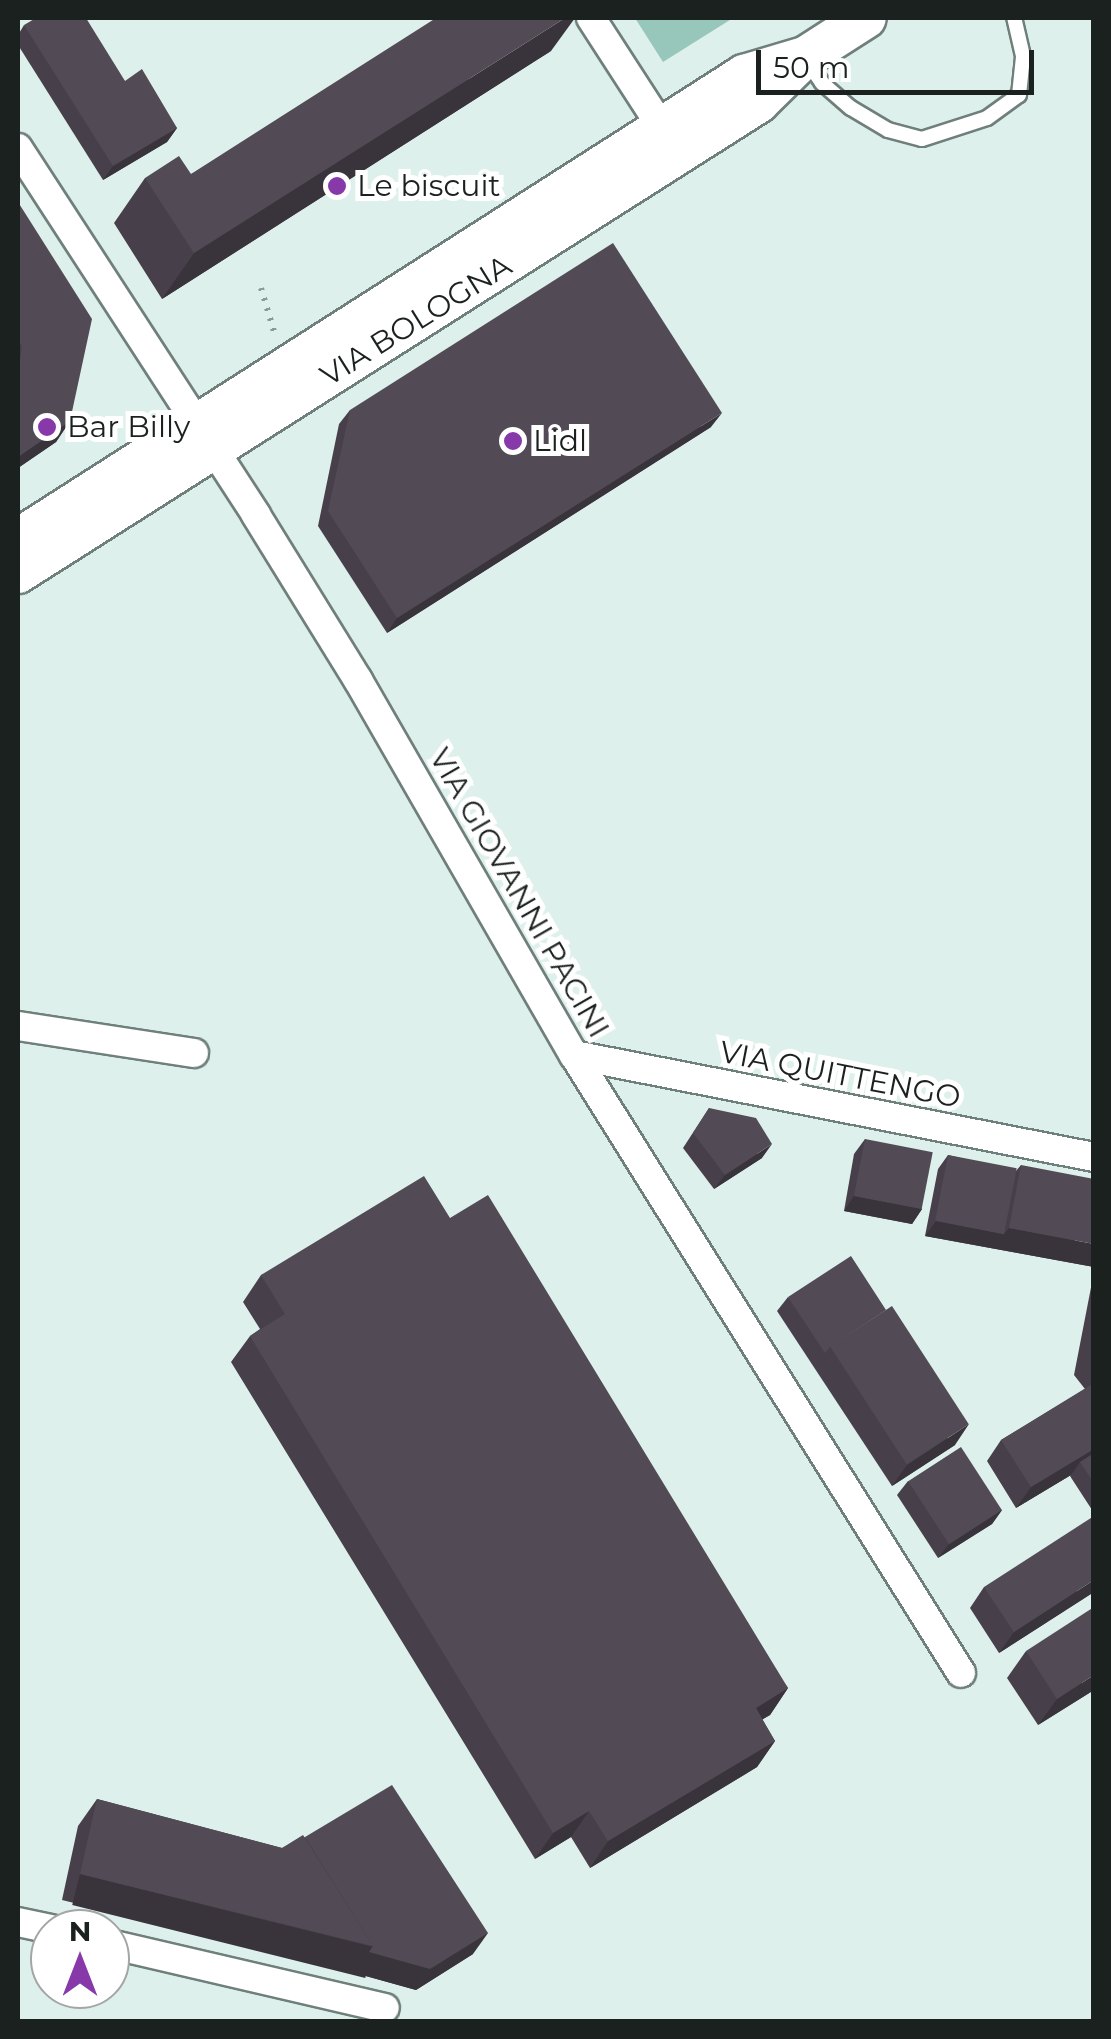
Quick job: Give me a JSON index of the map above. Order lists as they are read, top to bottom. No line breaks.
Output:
{"streets":{"main road":["VIA BOLOGNA"],"street":["VIA GIOVANNI PACINI","VIA QUITTENGO"]},"crossings":[["VIA BOLOGNA","VIA GIOVANNI PACINI"],["VIA GIOVANNI PACINI","VIA QUITTENGO"]],"places":["Le biscuit","Bar Billy","Lidl"],"scale_bar":"50 m","north":"top"}
